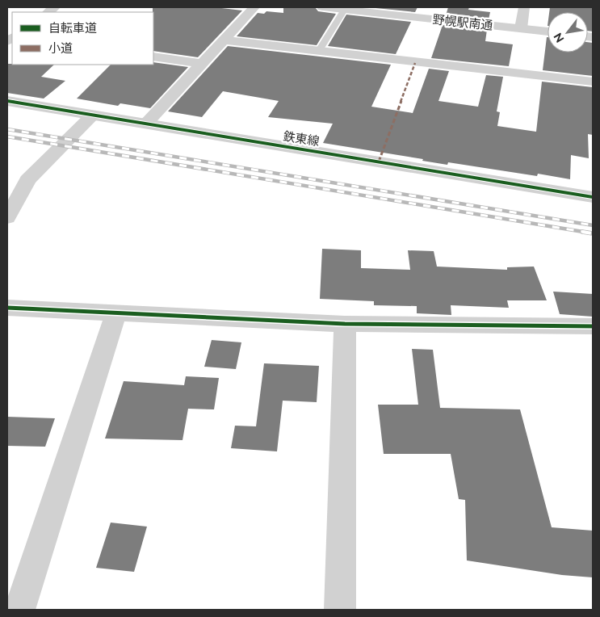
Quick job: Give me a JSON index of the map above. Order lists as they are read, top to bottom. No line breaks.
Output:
{"streets":{"street":["野幌駅南通","鉄東線"]},"legend":["自転車道","小道"],"north":"bottom left"}
